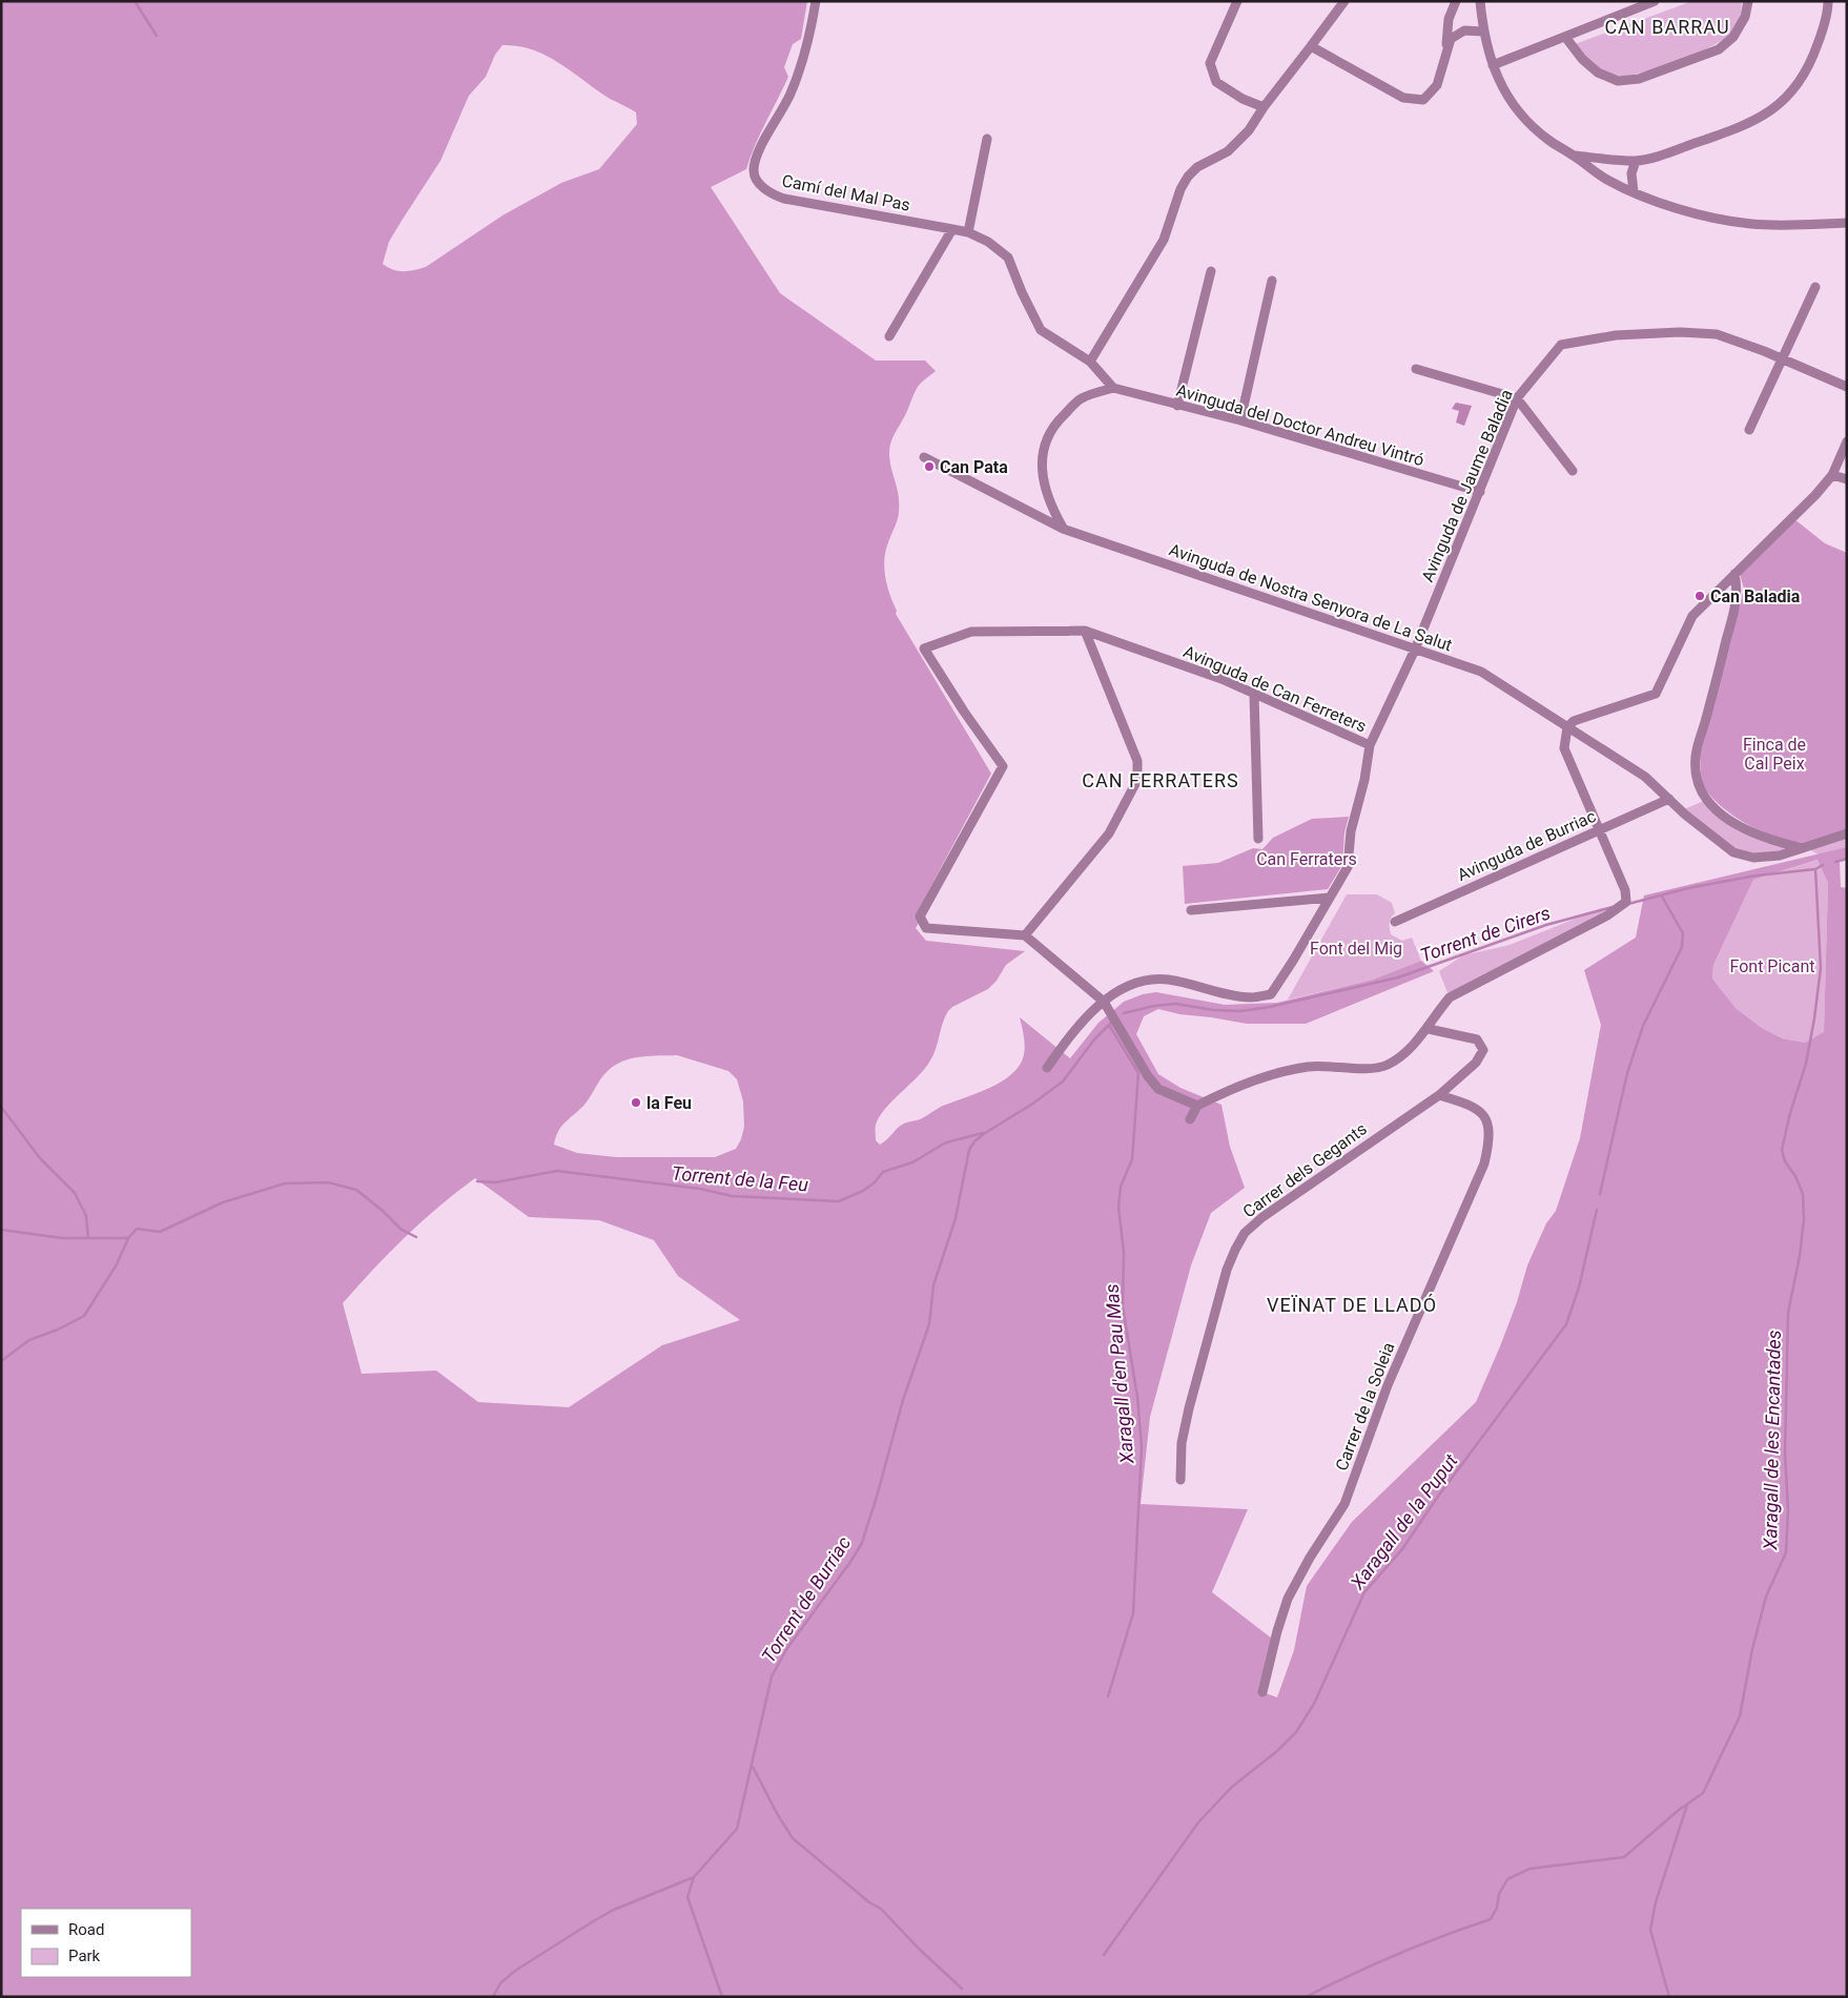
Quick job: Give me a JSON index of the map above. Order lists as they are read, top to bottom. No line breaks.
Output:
{"streets":{"street":["Camí del Mal Pas","Avinguda del Doctor Andreu Vintró","Avinguda de Jaume Baladia","Avinguda de Nostra Senyora de La Salut","Avinguda de Can Ferreters","Avinguda de Burriac","Carrer dels Gegants","Carrer de la Soleia"]},"crossings":[["Camí del Mal Pas","Avinguda del Doctor Andreu Vintró"],["Avinguda del Doctor Andreu Vintró","Avinguda de Jaume Baladia"],["Avinguda de Jaume Baladia","Avinguda de Nostra Senyora de La Salut"],["Avinguda de Jaume Baladia","Avinguda de Can Ferreters"],["Avinguda de Nostra Senyora de La Salut","Avinguda de Burriac"],["Carrer dels Gegants","Carrer de la Soleia"]],"districts":["CAN BARRAU","CAN FERRATERS","VEÏNAT DE LLADÓ"],"water":["Torrent de Cirers","Torrent de la Feu","Xaragall d'en Pau Mas","Xaragall de les Encantades","Xaragall de la Puput","Torrent de Burriac"],"parks":["Finca de Cal Peix","Can Ferraters","Font del Mig","Font Picant"],"places":["Can Pata","Can Baladia","la Feu"],"legend":["Road","Park"]}
